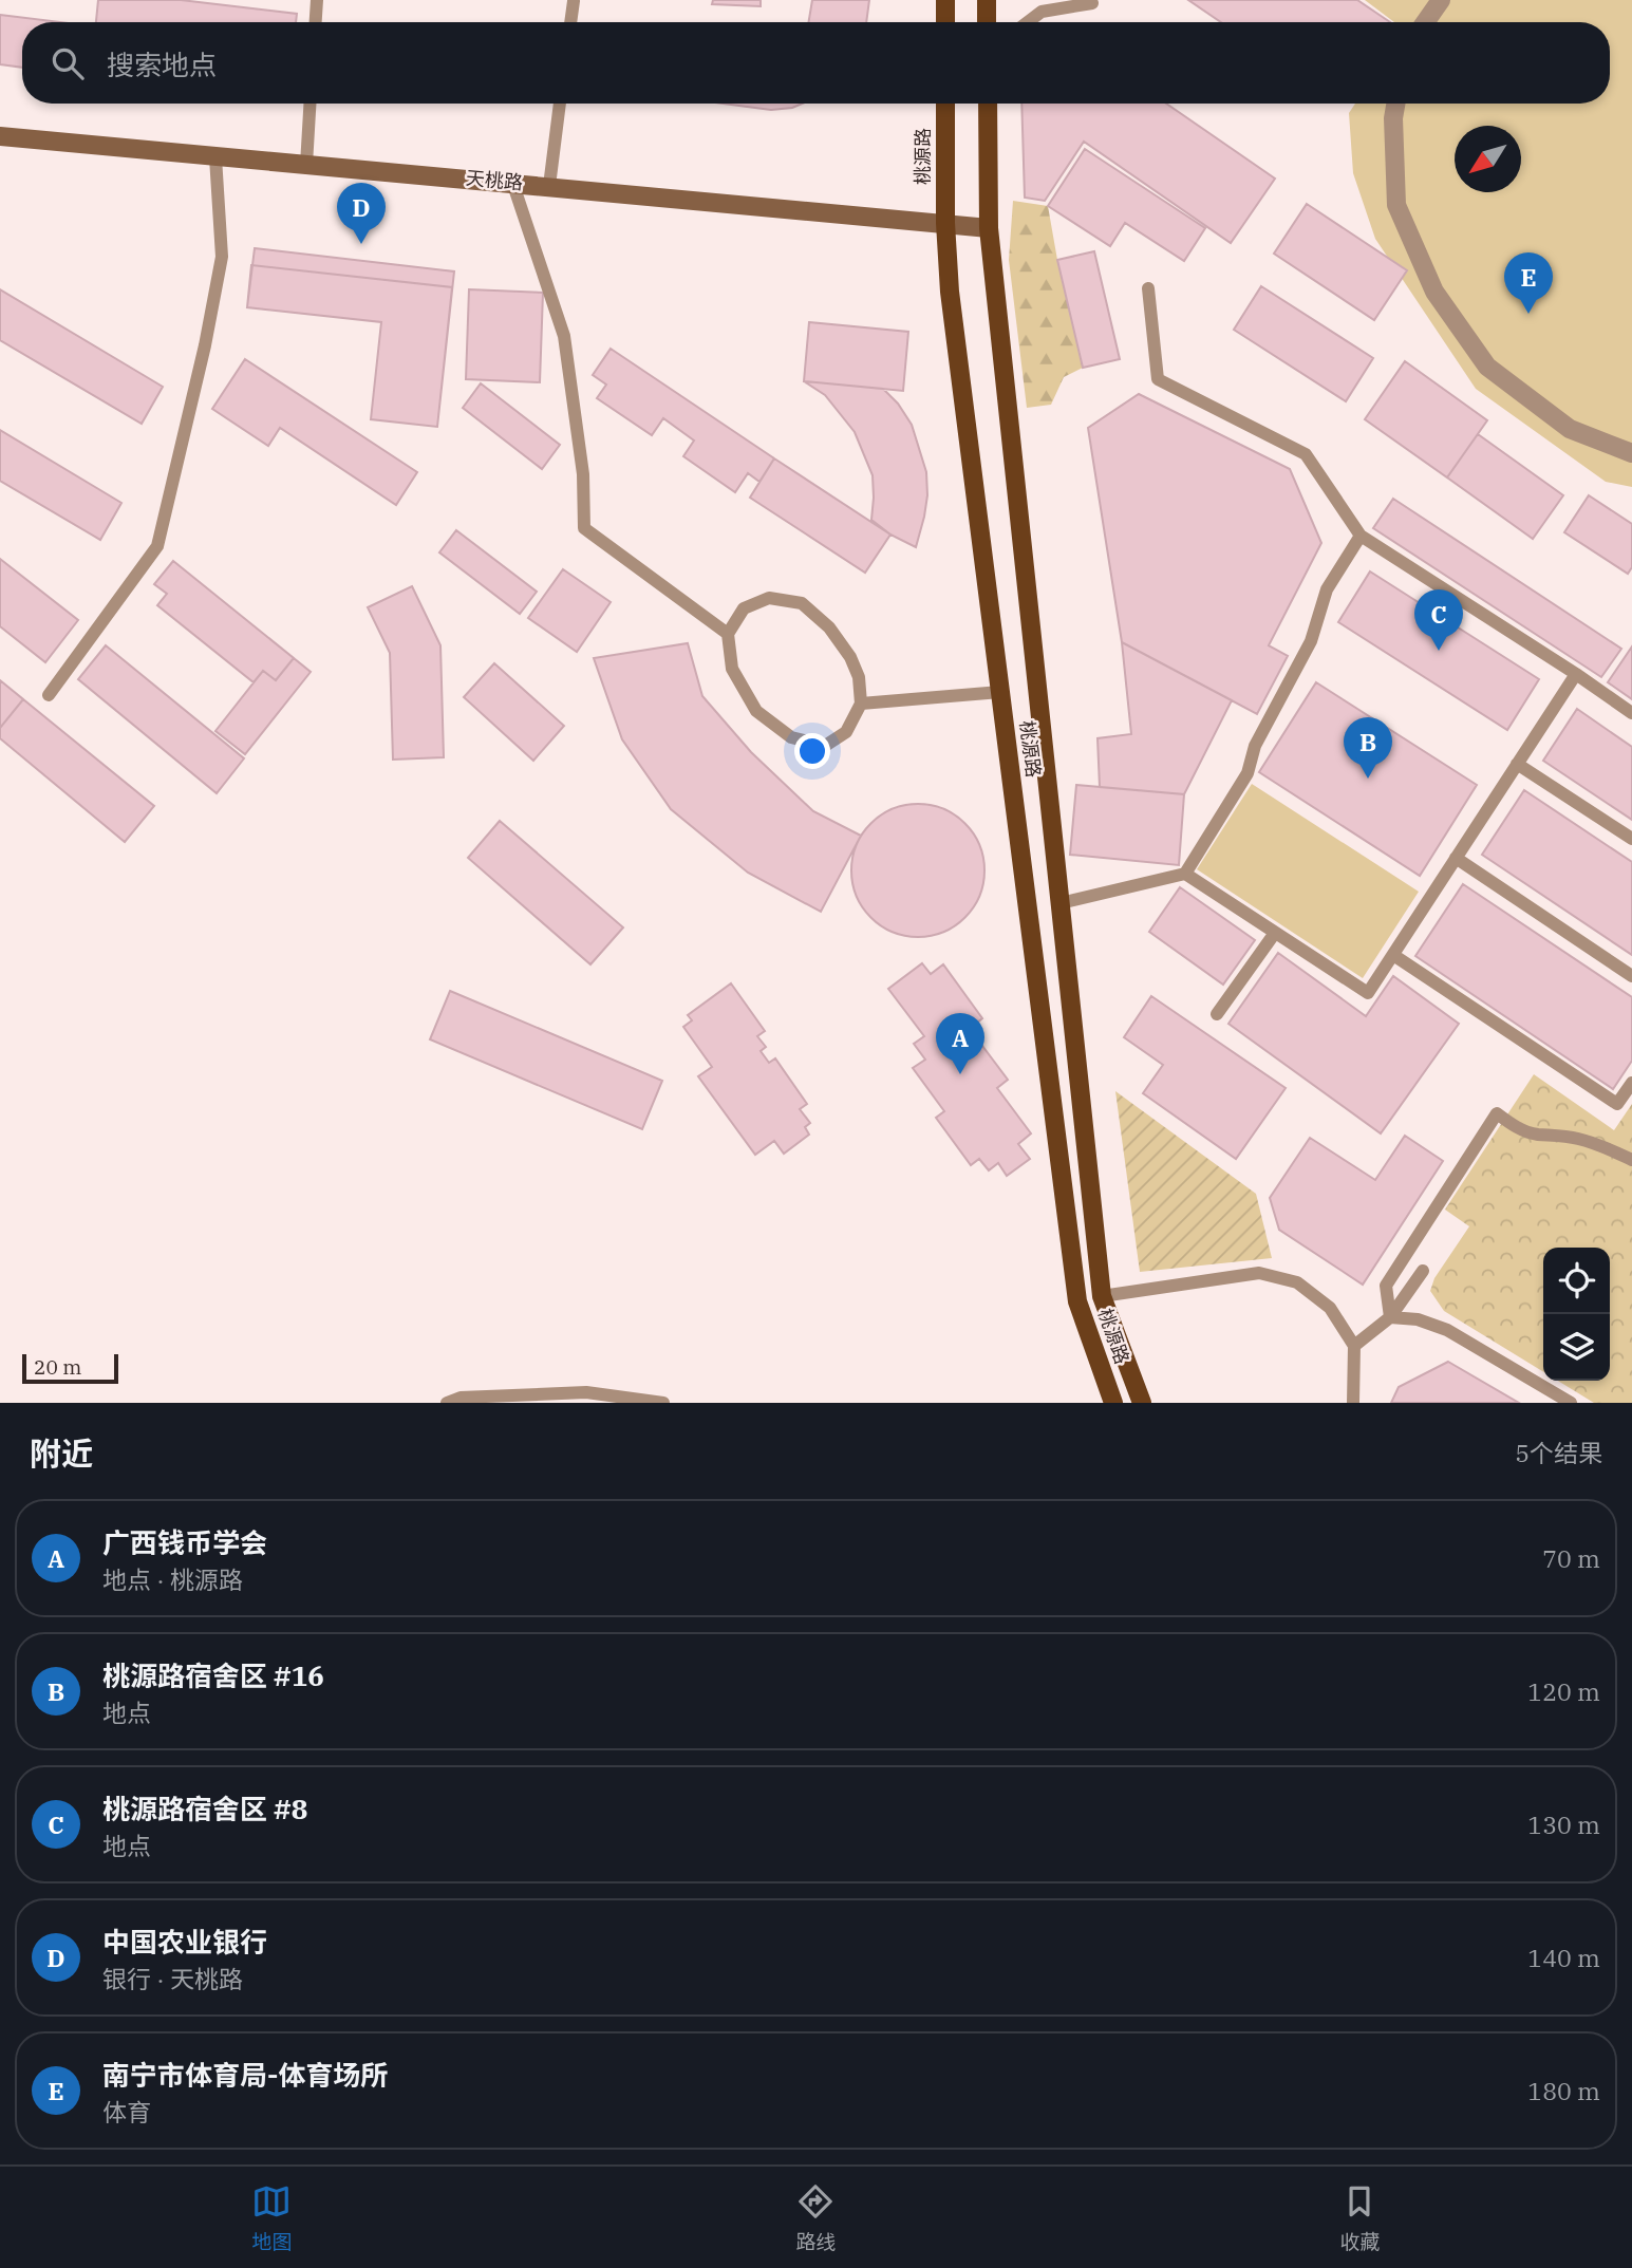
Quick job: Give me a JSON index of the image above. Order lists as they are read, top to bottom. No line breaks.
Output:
{"streets":{"main road":["桃源路","天桃路"]},"crossings":[["桃源路","天桃路"]],"scale_bar":"20 m","north":"bottom left","page":{"search":"搜索地点","pins":["D","E","C","B","A"],"scale":"20 m","heading":["附近","5个结果"],"list":[{"mark":"A","name":"广西钱币学会","note":"地点 · 桃源路","value":"70 m"},{"mark":"B","name":"桃源路宿舍区 #16","note":"地点","value":"120 m"},{"mark":"C","name":"桃源路宿舍区 #8","note":"地点","value":"130 m"},{"mark":"D","name":"中国农业银行","note":"银行 · 天桃路","value":"140 m"},{"mark":"E","name":"南宁市体育局-体育场所","note":"体育","value":"180 m"}],"nav":["地图","路线","收藏"]}}
